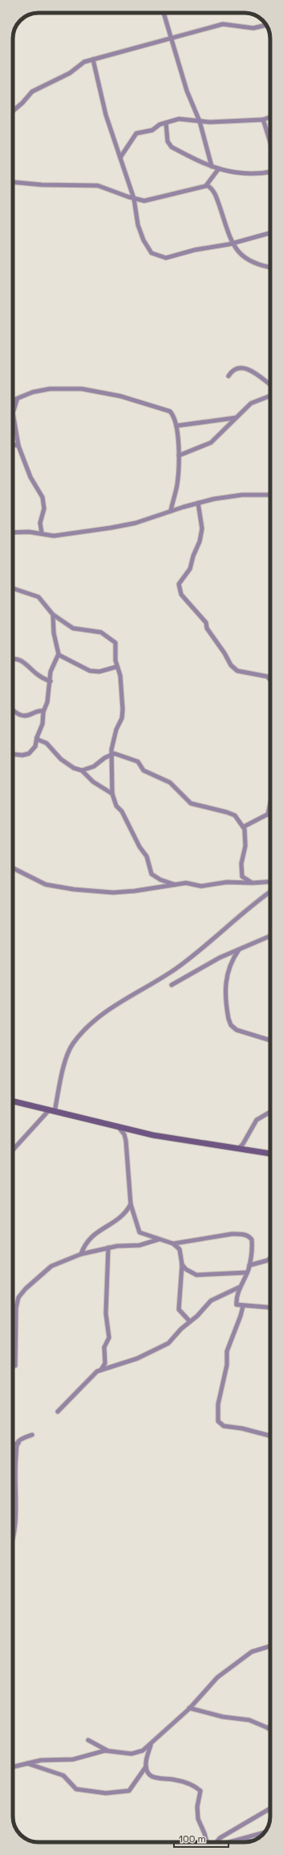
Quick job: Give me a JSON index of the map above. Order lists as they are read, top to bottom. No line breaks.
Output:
{"scale_bar":"100 m"}
